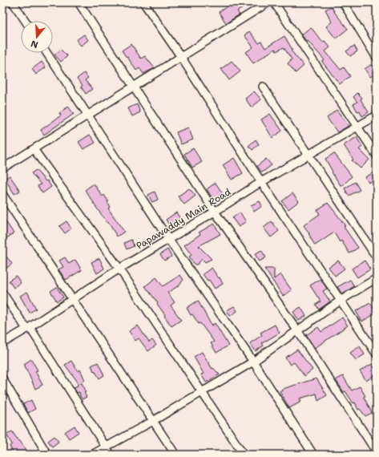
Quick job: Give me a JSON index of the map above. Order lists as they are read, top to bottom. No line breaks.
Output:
{"streets":{"street":["Papawaddy Main Road"]},"north":"bottom"}
